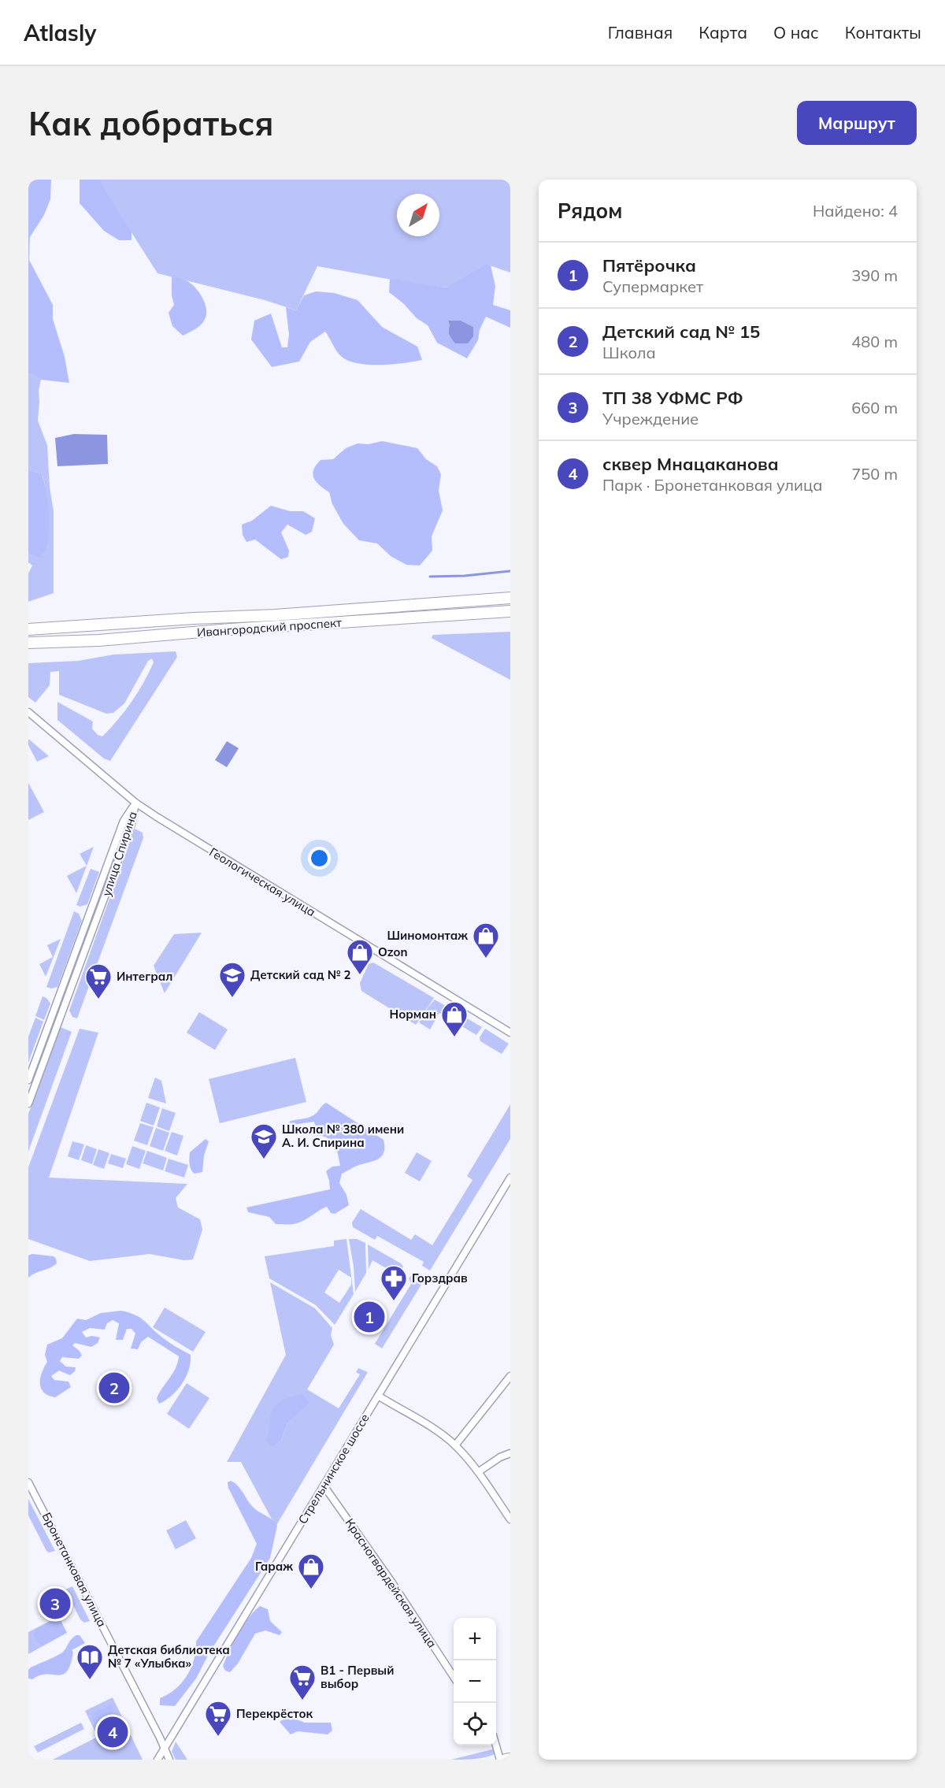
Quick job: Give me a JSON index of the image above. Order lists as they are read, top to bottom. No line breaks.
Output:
{"streets":{"main road":["Ивангородский проспект"],"street":["улица Спирина","Геологическая улица","Стрельнинское шоссе","Бронетанковая улица","Красногвардейская улица"]},"crossings":[["улица Спирина","Геологическая улица"],["Стрельнинское шоссе","Бронетанковая улица"],["Стрельнинское шоссе","Красногвардейская улица"]],"places":{"shop":["Шиномонтаж","Ozon","Норман","Гараж"],"school or university":["Детский сад № 2","Школа № 380 имени А. И. Спирина"],"supermarket":["Интеграл","В1 - Первый выбор","Перекрёсток"],"pharmacy":["Горздрав"],"library":["Детская библиотека № 7 «Улыбка»"]},"north":"top right","page":{"header":"Atlasly","nav":["Главная","Карта","О нас","Контакты"],"buttons":"Маршрут","title":"Как добраться","heading":["Рядом","Найдено: 4"],"list":[{"mark":"1","name":"Пятёрочка","note":"Супермаркет","value":"390 m"},{"mark":"2","name":"Детский сад № 15","note":"Школа","value":"480 m"},{"mark":"3","name":"ТП 38 УФМС РФ","note":"Учреждение","value":"660 m"},{"mark":"4","name":"сквер Мнацаканова","note":"Парк · Бронетанковая улица","value":"750 m"}],"pins":["1","2","3","4"],"map_buttons":["+","−"]}}
